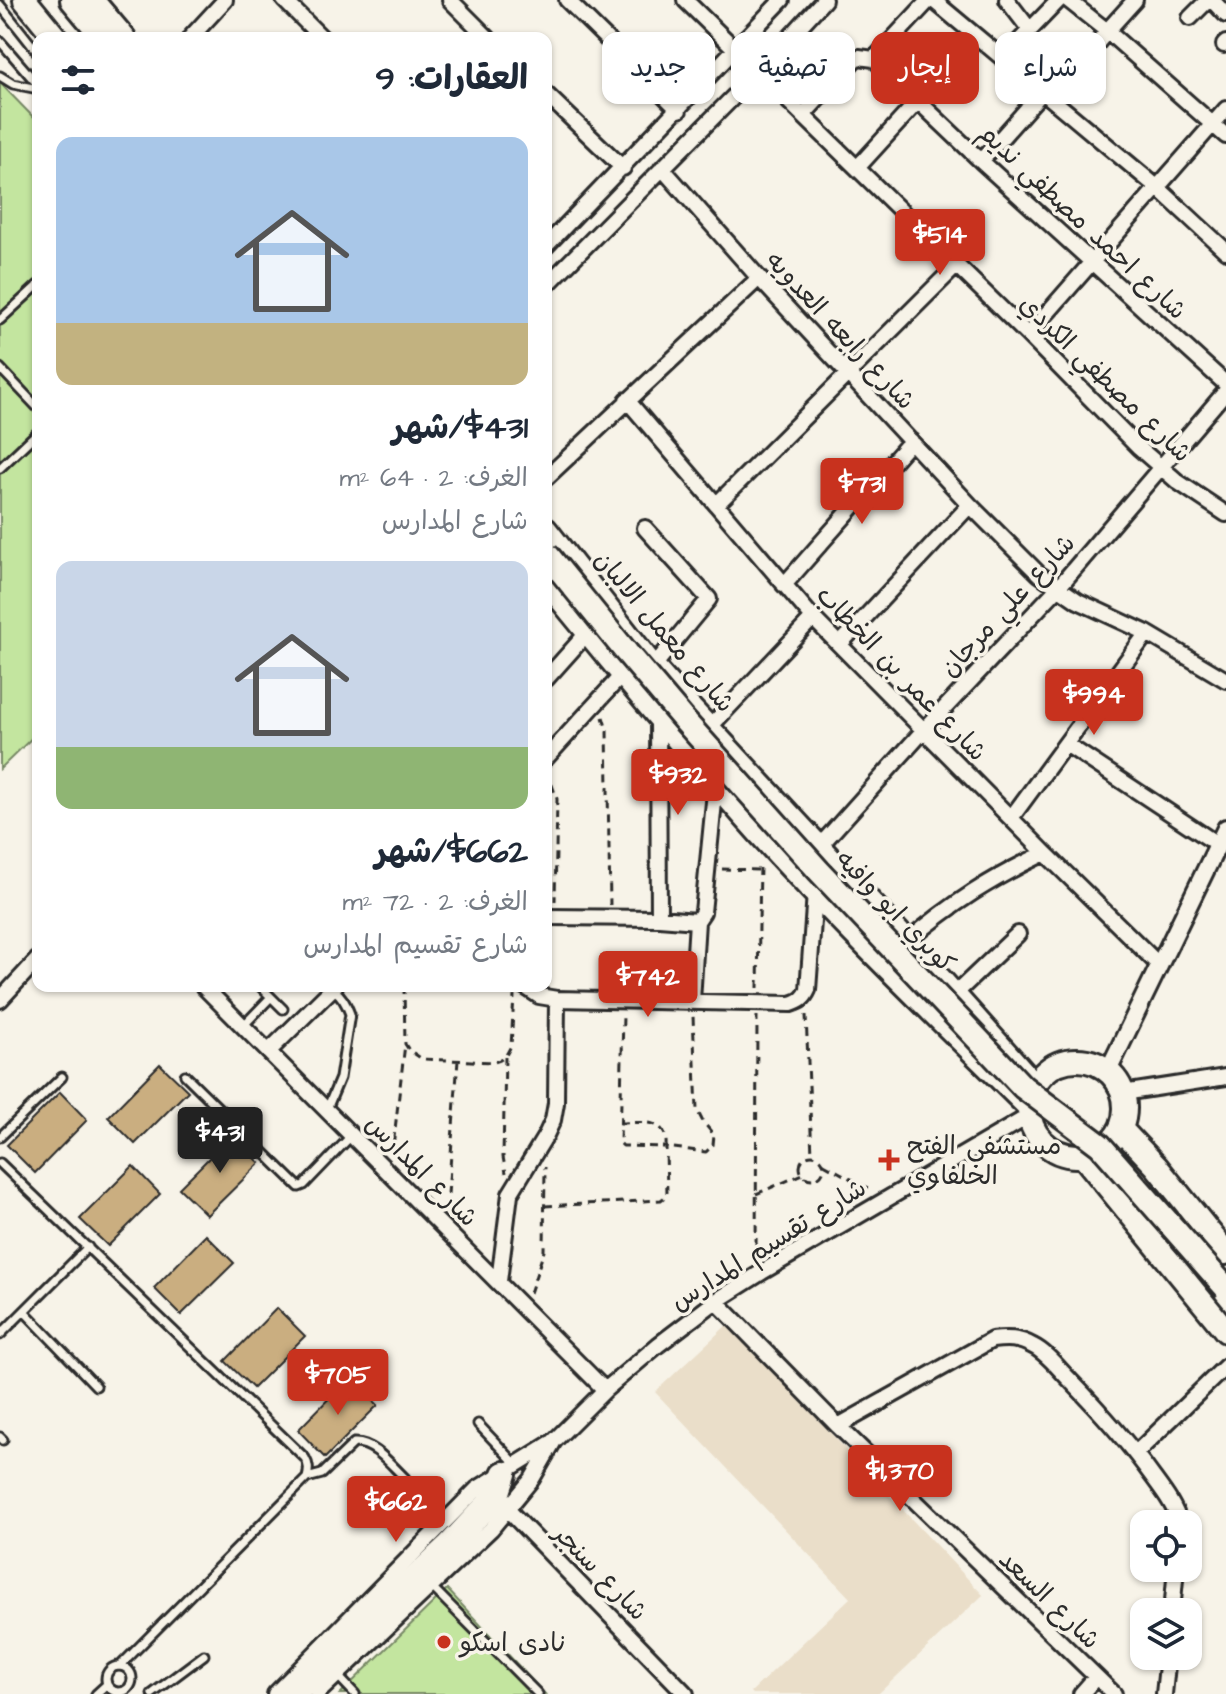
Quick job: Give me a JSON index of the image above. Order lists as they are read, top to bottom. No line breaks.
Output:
{"streets":{"main road":["شارع معمل الالبان","كوبري ابو وافيه"],"street":["شارع احمد مصطفي نديم","شارع رابعه العدويه","شارع مصطفي الكردي","شارع علي مرجان","شارع عمر بن الخطاب","شارع المدارس","شارع تقسيم المدارس","شارع سنجر","شارع السعد"]},"crossings":[["شارع رابعه العدويه","شارع علي مرجان"],["شارع مصطفي الكردي","شارع علي مرجان"],["شارع علي مرجان","شارع معمل الالبان"],["شارع علي مرجان","شارع عمر بن الخطاب"],["شارع معمل الالبان","شارع تقسيم المدارس"],["شارع المدارس","شارع تقسيم المدارس"],["شارع تقسيم المدارس","شارع سنجر"],["شارع تقسيم المدارس","شارع السعد"]],"places":{"health":["مستشفي الفتح الخلفاوي"],"other":["نادى اسكو"]},"page":{"chip":["شراء","إيجار","تصفية","جديد"],"heading":"العقارات: 9","list":[{"name":"$431/شهر","note":"الغرف: 2 · 64 m² · شارع المدارس"},{"name":"$662/شهر","note":"الغرف: 2 · 72 m² · شارع تقسيم المدارس"}],"price":["$514","$731","$994","$932","$742","$431","$705","$1,370","$662"]}}
